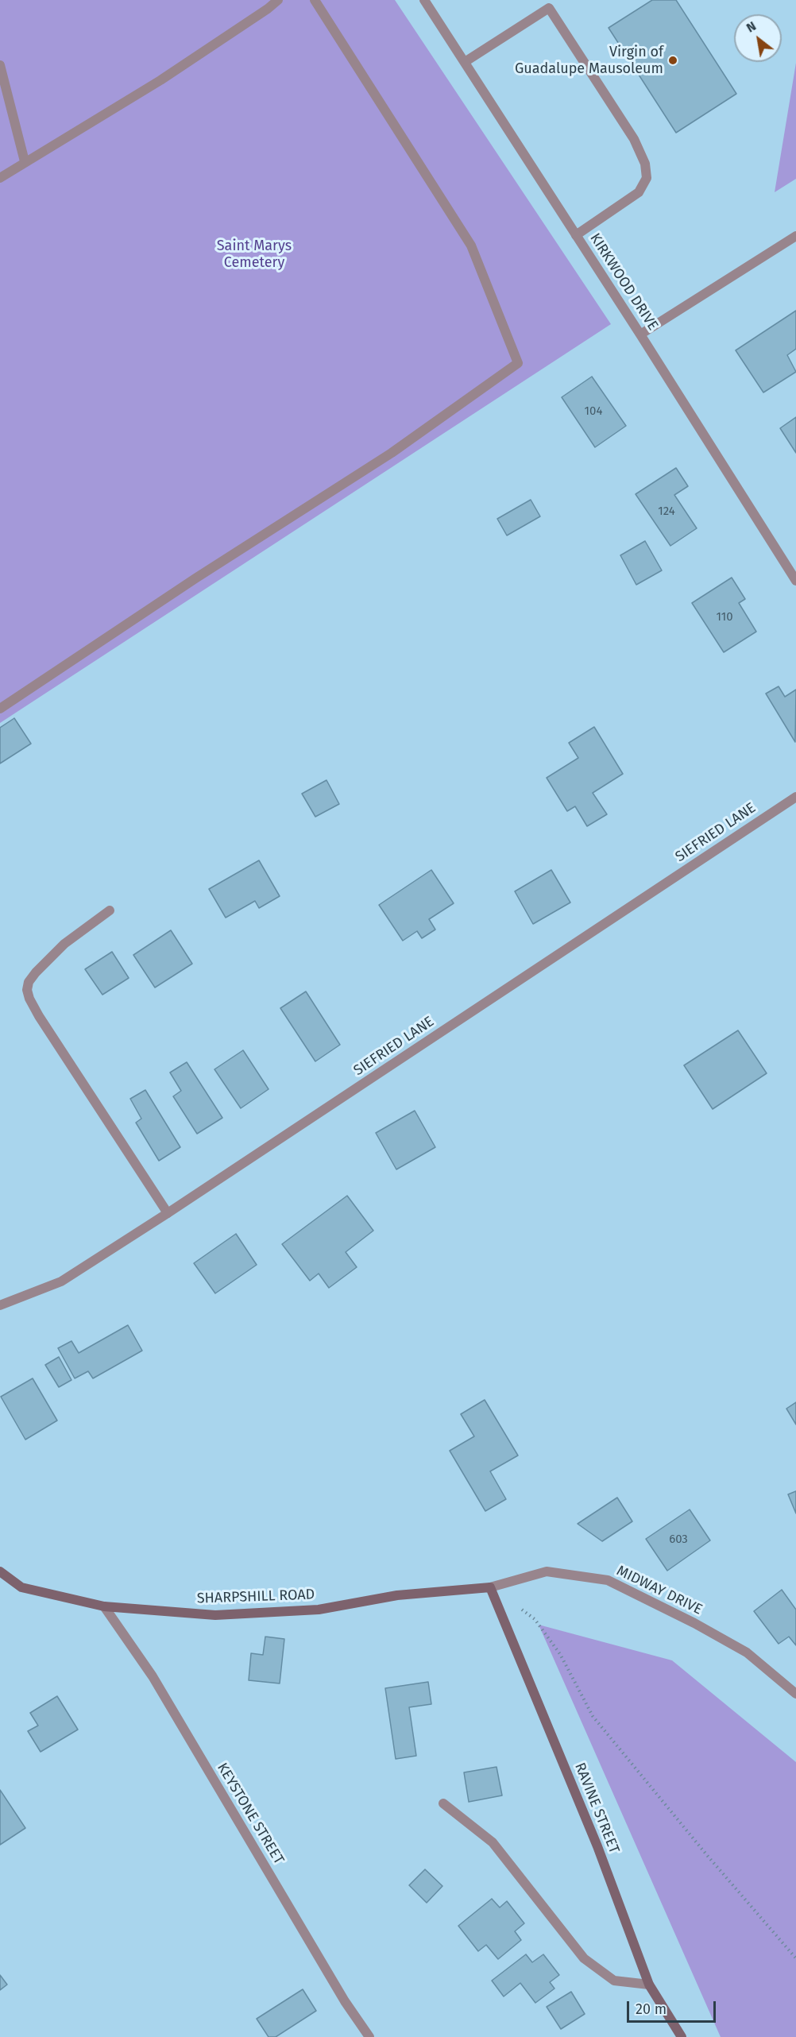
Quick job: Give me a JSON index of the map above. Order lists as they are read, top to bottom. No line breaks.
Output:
{"streets":{"street":["KIRKWOOD DRIVE","SIEFRIED LANE","MIDWAY DRIVE","SHARPSHILL ROAD","RAVINE STREET","KEYSTONE STREET"]},"crossings":[["MIDWAY DRIVE","SHARPSHILL ROAD"],["MIDWAY DRIVE","RAVINE STREET"],["SHARPSHILL ROAD","RAVINE STREET"],["SHARPSHILL ROAD","KEYSTONE STREET"]],"parks":["Saint Marys Cemetery"],"places":["Virgin of Guadalupe Mausoleum"],"house_numbers":["104","124","110","603"],"scale_bar":"20 m","north":"top left"}
